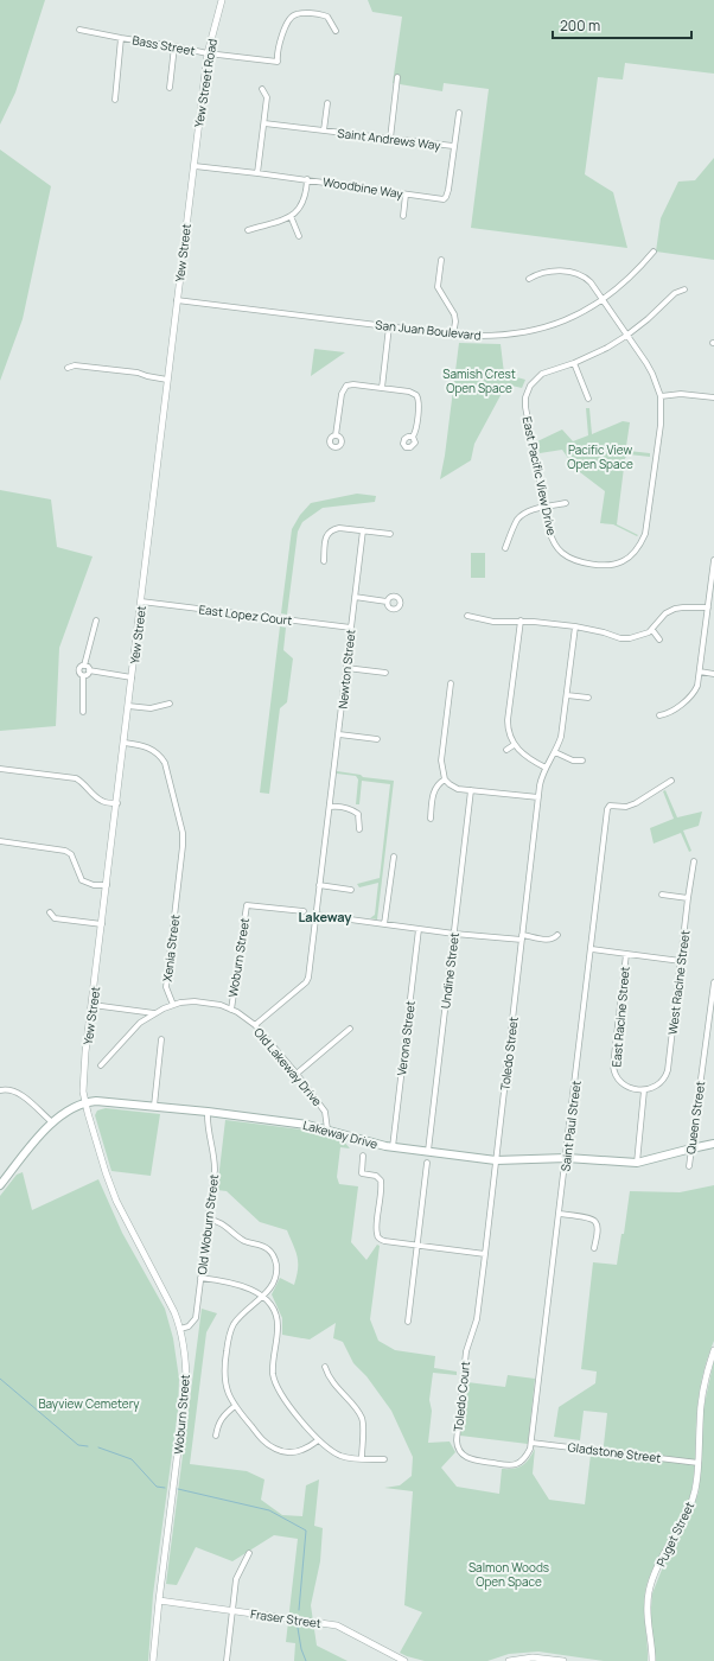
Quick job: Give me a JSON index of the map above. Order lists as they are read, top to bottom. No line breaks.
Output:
{"streets":{"main road":["Lakeway Drive"],"street":["Bass Street","Yew Street Road","Saint Andrews Way","Woodbine Way","Yew Street","San Juan Boulevard","East Pacific View Drive","East Lopez Court","Newton Street","Xenia Street","Woburn Street","Undine Street","West Racine Street","East Racine Street","Verona Street","Toledo Street","Old Lakeway Drive","Queen Street","Saint Paul Street","Old Woburn Street","Toledo Court","Gladstone Street","Puget Street","Fraser Street"]},"crossings":[["Bass Street","Yew Street Road"],["Yew Street Road","Woodbine Way"],["Yew Street Road","Yew Street"],["Saint Andrews Way","Woodbine Way"],["Woodbine Way","Yew Street"],["Yew Street","San Juan Boulevard"],["Yew Street","East Lopez Court"],["Yew Street","Xenia Street"],["Yew Street","Woburn Street"],["Yew Street","Lakeway Drive"],["East Lopez Court","Newton Street"],["Newton Street","Old Lakeway Drive"],["Xenia Street","Old Lakeway Drive"],["Woburn Street","Old Lakeway Drive"],["Woburn Street","Lakeway Drive"],["Woburn Street","Old Woburn Street"],["Woburn Street","Fraser Street"],["Undine Street","Lakeway Drive"],["West Racine Street","East Racine Street"],["Verona Street","Lakeway Drive"],["Toledo Street","Lakeway Drive"],["Toledo Street","Toledo Court"],["Old Lakeway Drive","Lakeway Drive"],["Queen Street","Lakeway Drive"],["Saint Paul Street","Lakeway Drive"],["Saint Paul Street","Toledo Court"],["Saint Paul Street","Gladstone Street"],["Lakeway Drive","Old Woburn Street"],["Toledo Court","Gladstone Street"],["Gladstone Street","Puget Street"]],"districts":["Lakeway"],"parks":["Samish Crest Open Space","Pacific View Open Space","Bayview Cemetery","Salmon Woods Open Space"],"scale_bar":"200 m"}
